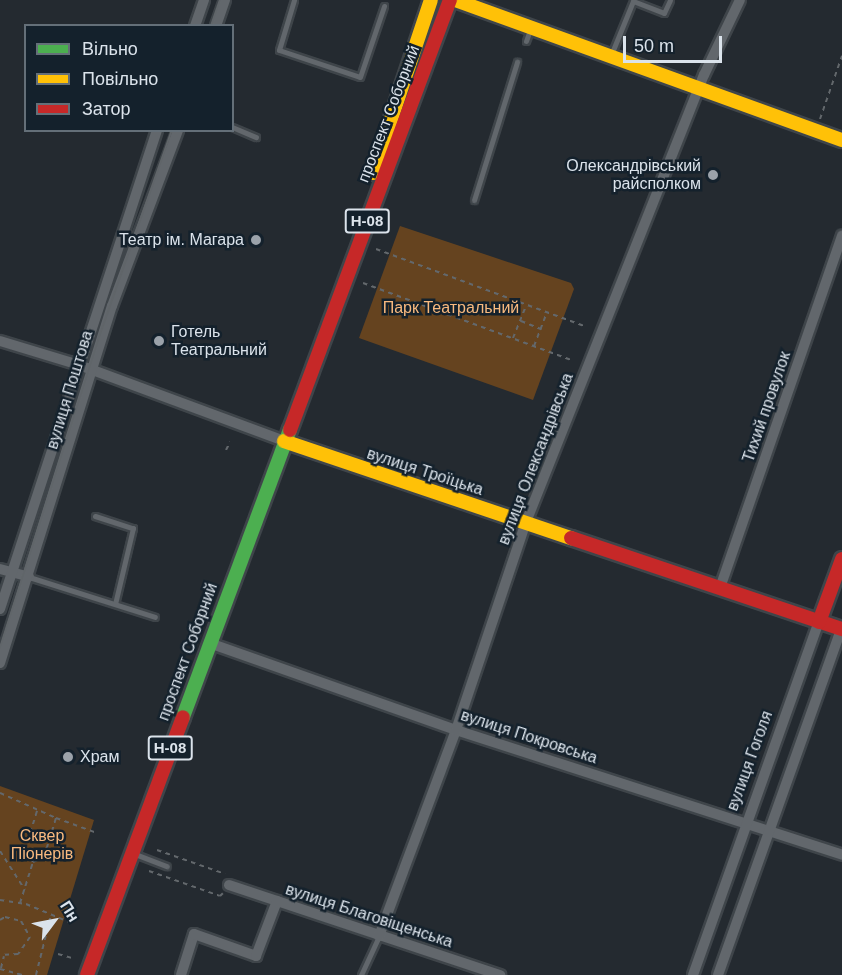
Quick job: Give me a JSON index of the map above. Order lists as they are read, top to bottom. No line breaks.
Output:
{"streets":{"main road":["проспект Соборний","Н-08","вулиця Троїцька","вулиця Гоголя"],"street":["вулиця Поштова","Тихий провулок","вулиця Олександрівська","вулиця Покровська","вулиця Благовіщенська"]},"crossings":[["проспект Соборний","вулиця Троїцька"],["проспект Соборний","вулиця Покровська"],["вулиця Поштова","вулиця Троїцька"],["Тихий провулок","вулиця Троїцька"],["вулиця Олександрівська","вулиця Троїцька"],["вулиця Олександрівська","вулиця Покровська"],["вулиця Олександрівська","вулиця Благовіщенська"],["вулиця Троїцька","вулиця Гоголя"],["вулиця Покровська","вулиця Гоголя"]],"parks":["Парк Театральний","Сквер Піонерів"],"places":["Олександрівський райсполком","Театр ім. Магара","Готель Театральний","Храм"],"legend":["Вільно","Повільно","Затор"],"scale_bar":"50 m","north":"top right"}
